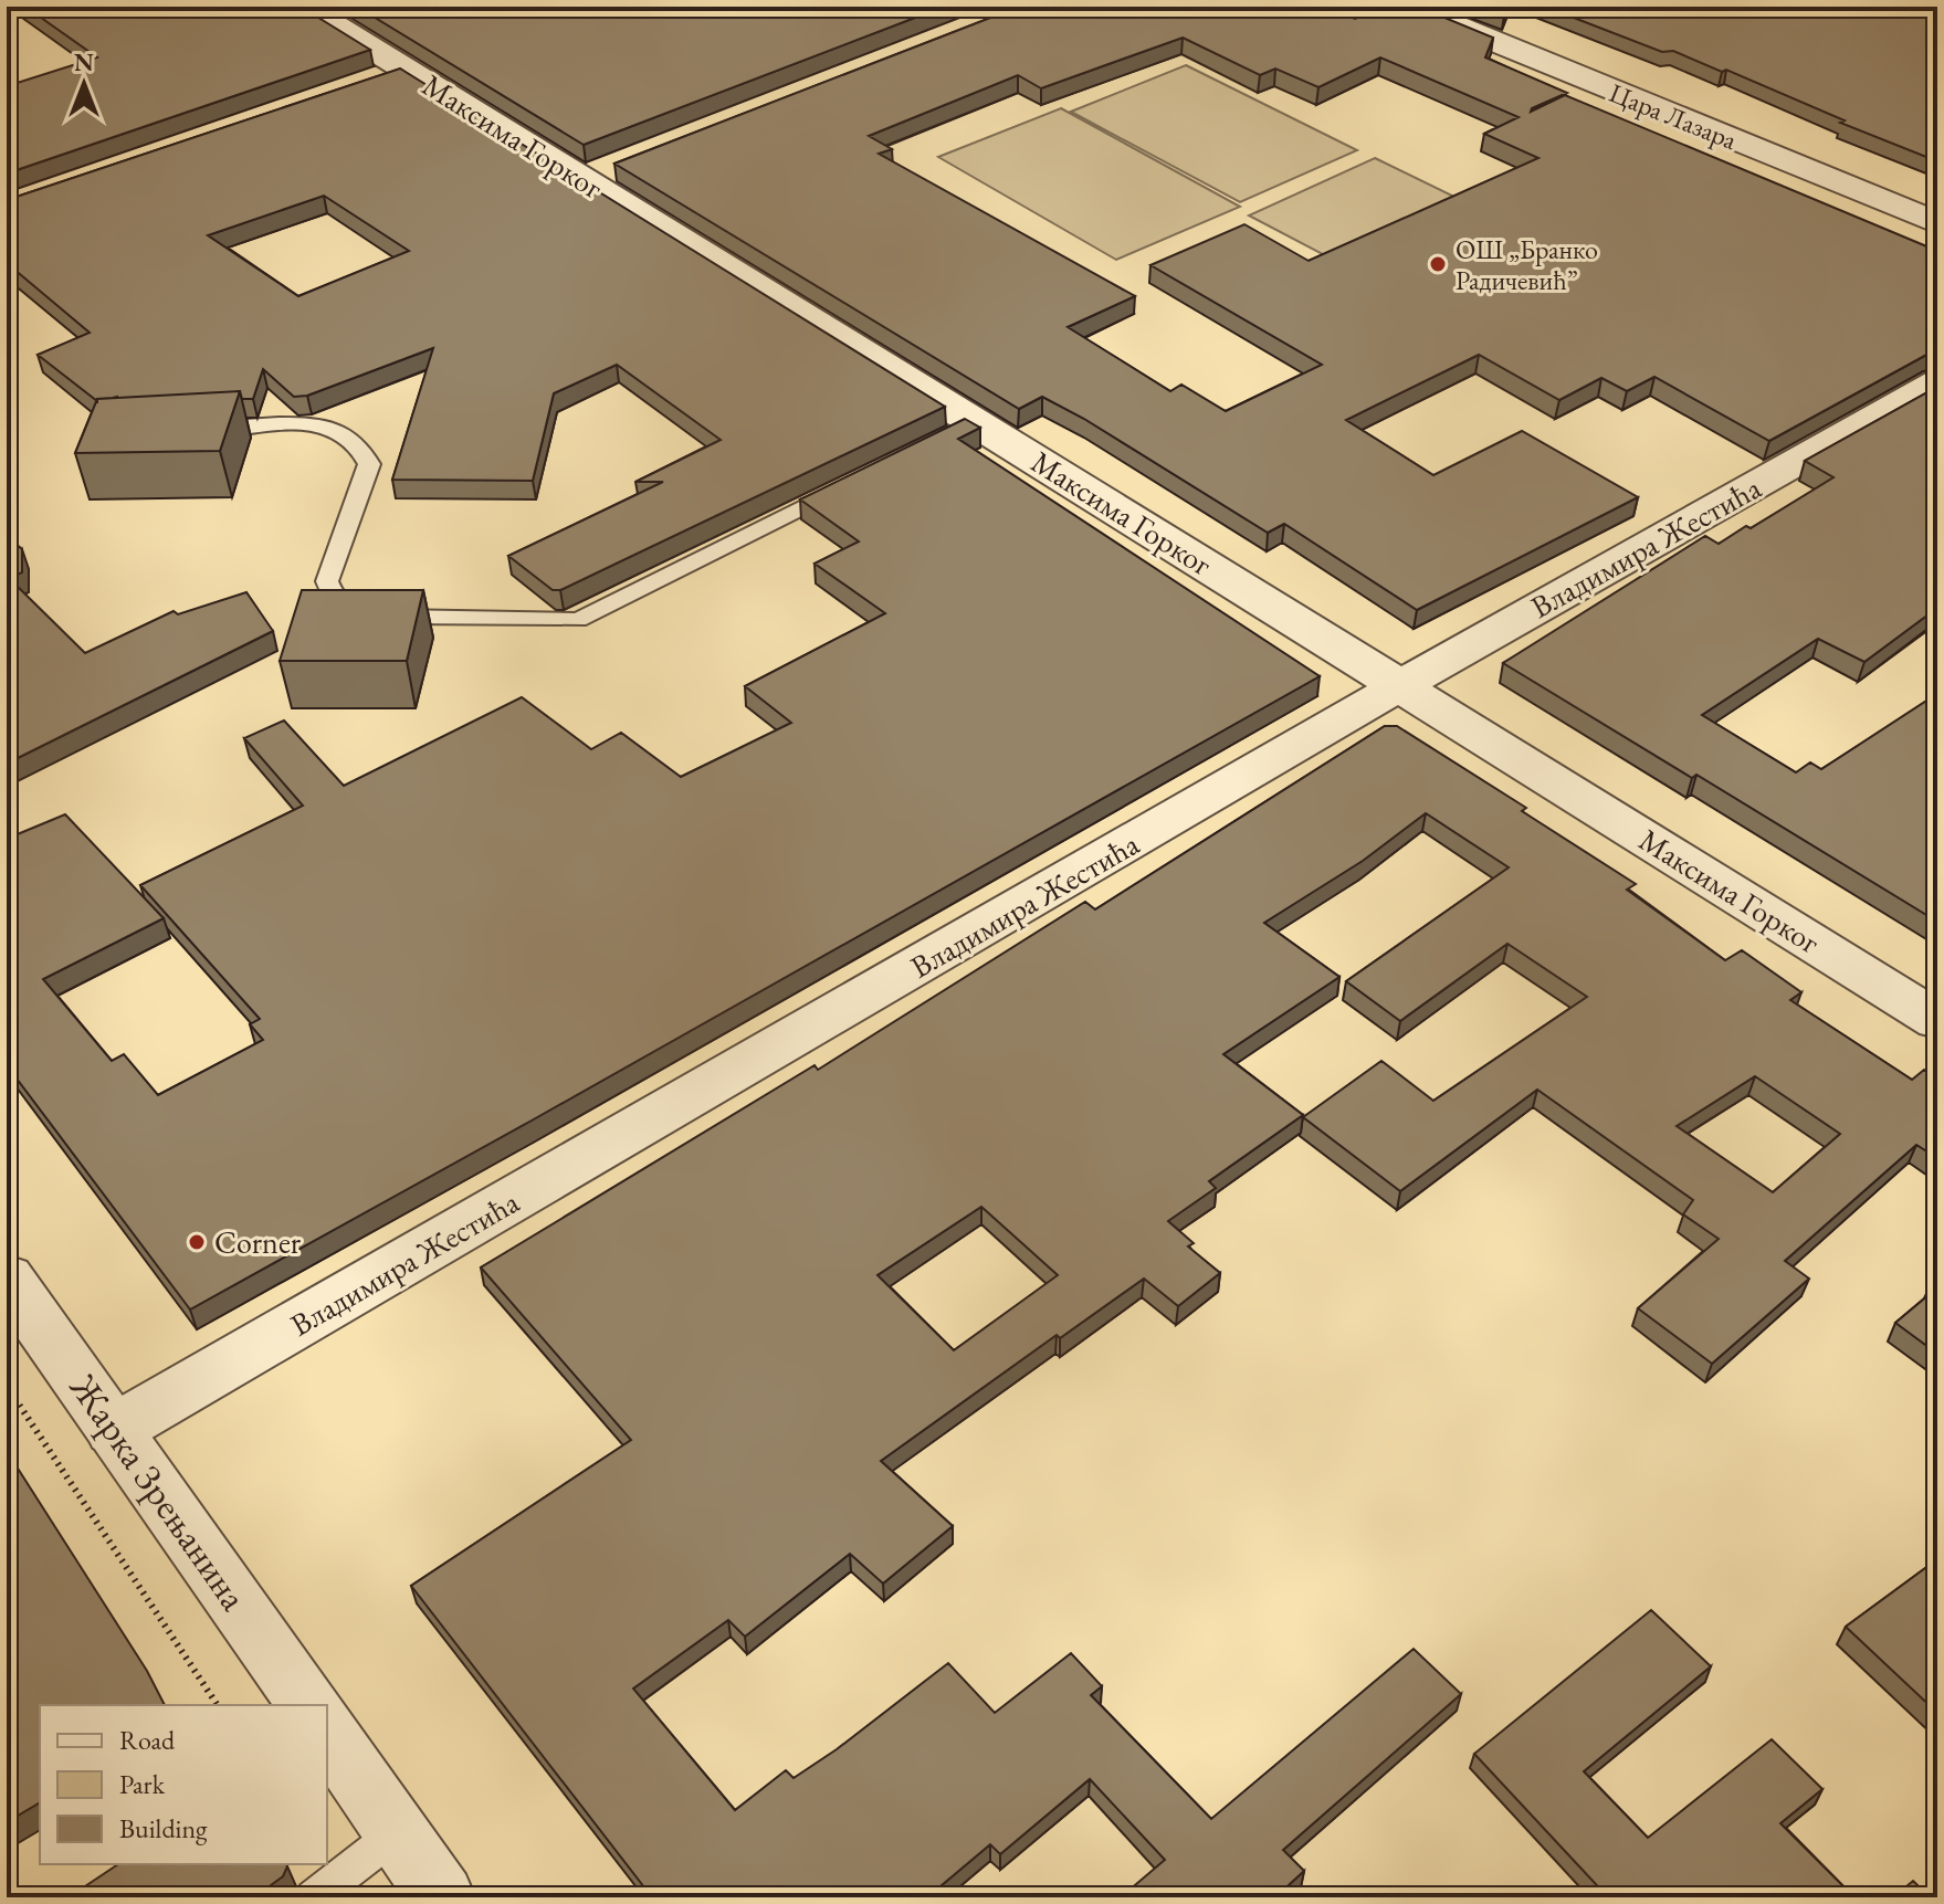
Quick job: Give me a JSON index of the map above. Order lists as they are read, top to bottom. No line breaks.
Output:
{"streets":{"street":["Цара Лазара","Максима Горког","Владимира Жестића","Жарка Зрењанина"]},"crossings":[["Максима Горког","Владимира Жестића"],["Владимира Жестића","Жарка Зрењанина"]],"places":["ОШ „Бранко Радичевић”","Corner"],"legend":["Road","Park","Building"],"north":"top"}
